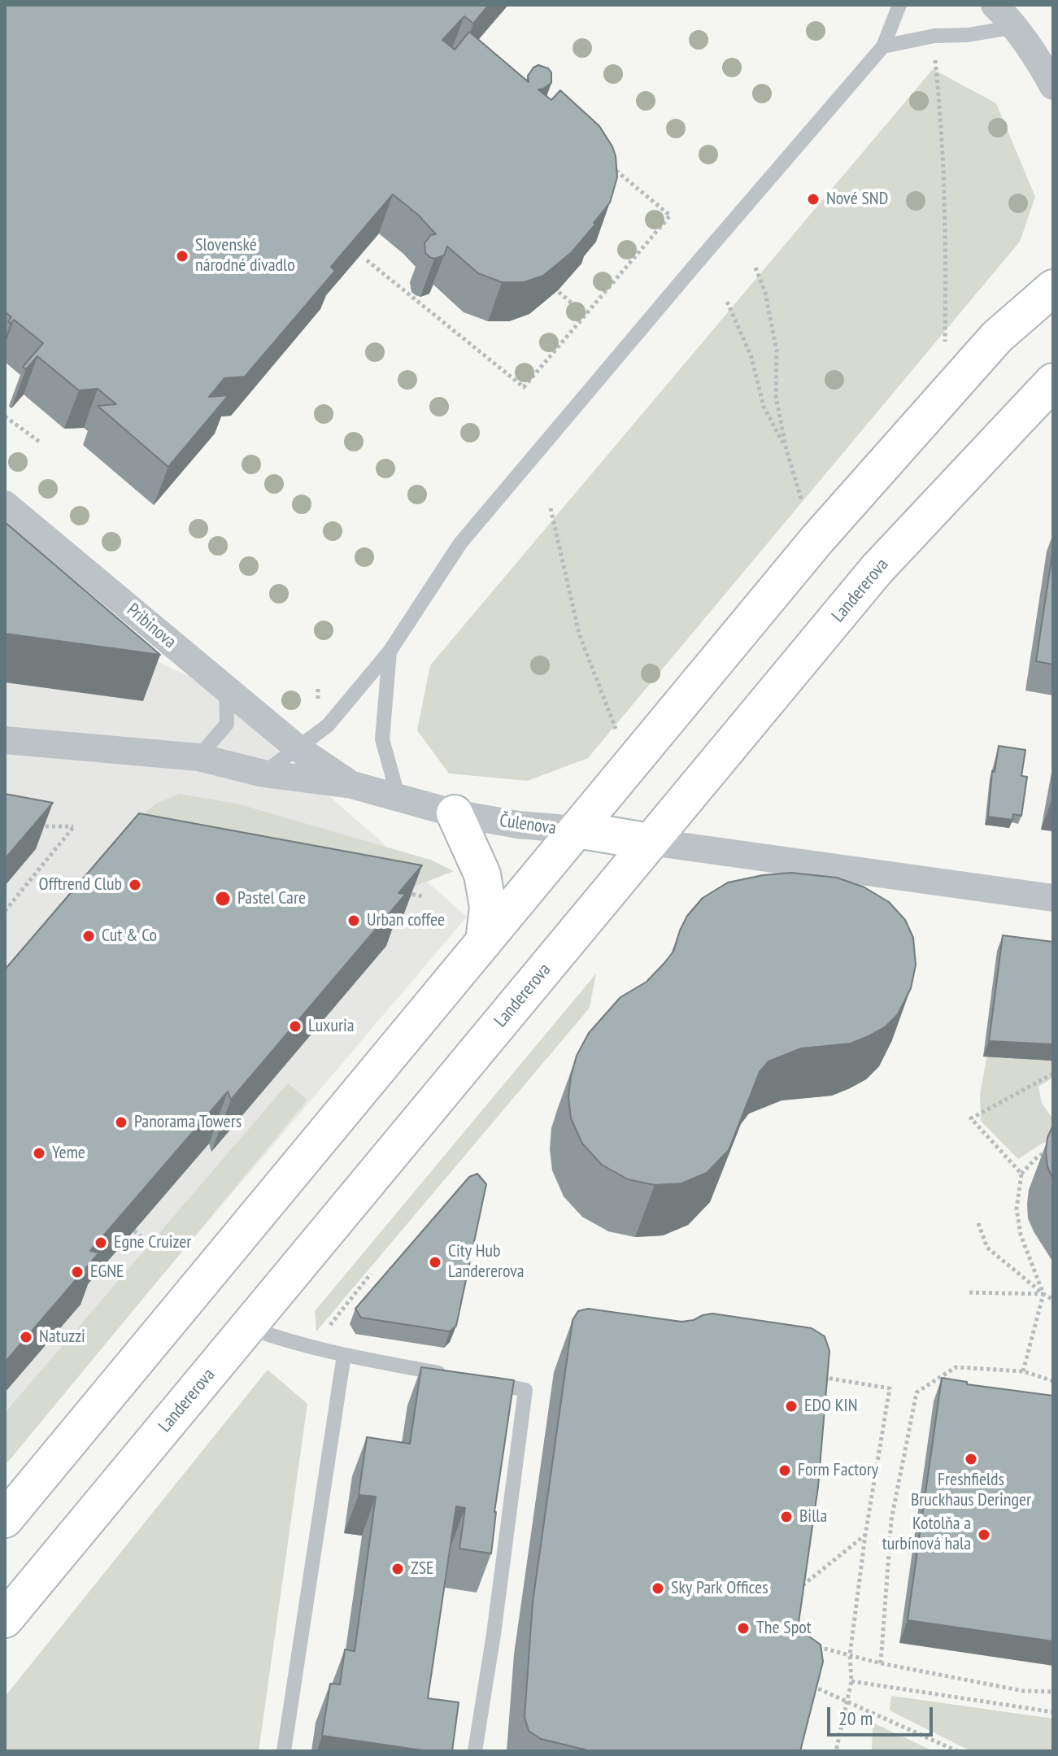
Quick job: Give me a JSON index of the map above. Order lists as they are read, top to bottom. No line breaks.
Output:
{"streets":{"street":["Landererova","Pribinova","Čulenova"]},"crossings":[["Landererova","Čulenova"],["Pribinova","Čulenova"]],"places":["Nové SND","Slovenské národné divadlo","Offtrend Club","Pastel Care","Urban coffee","Cut & Co","Luxuria","Panorama Towers","Yeme","Egne Cruizer","City Hub Landererova","EGNE","Natuzzi","EDO KIN","Freshfields Bruckhaus Deringer","Form Factory","Billa","Kotolňa a turbínová hala","ZSE","Sky Park Offices","The Spot"],"scale_bar":"20 m"}
